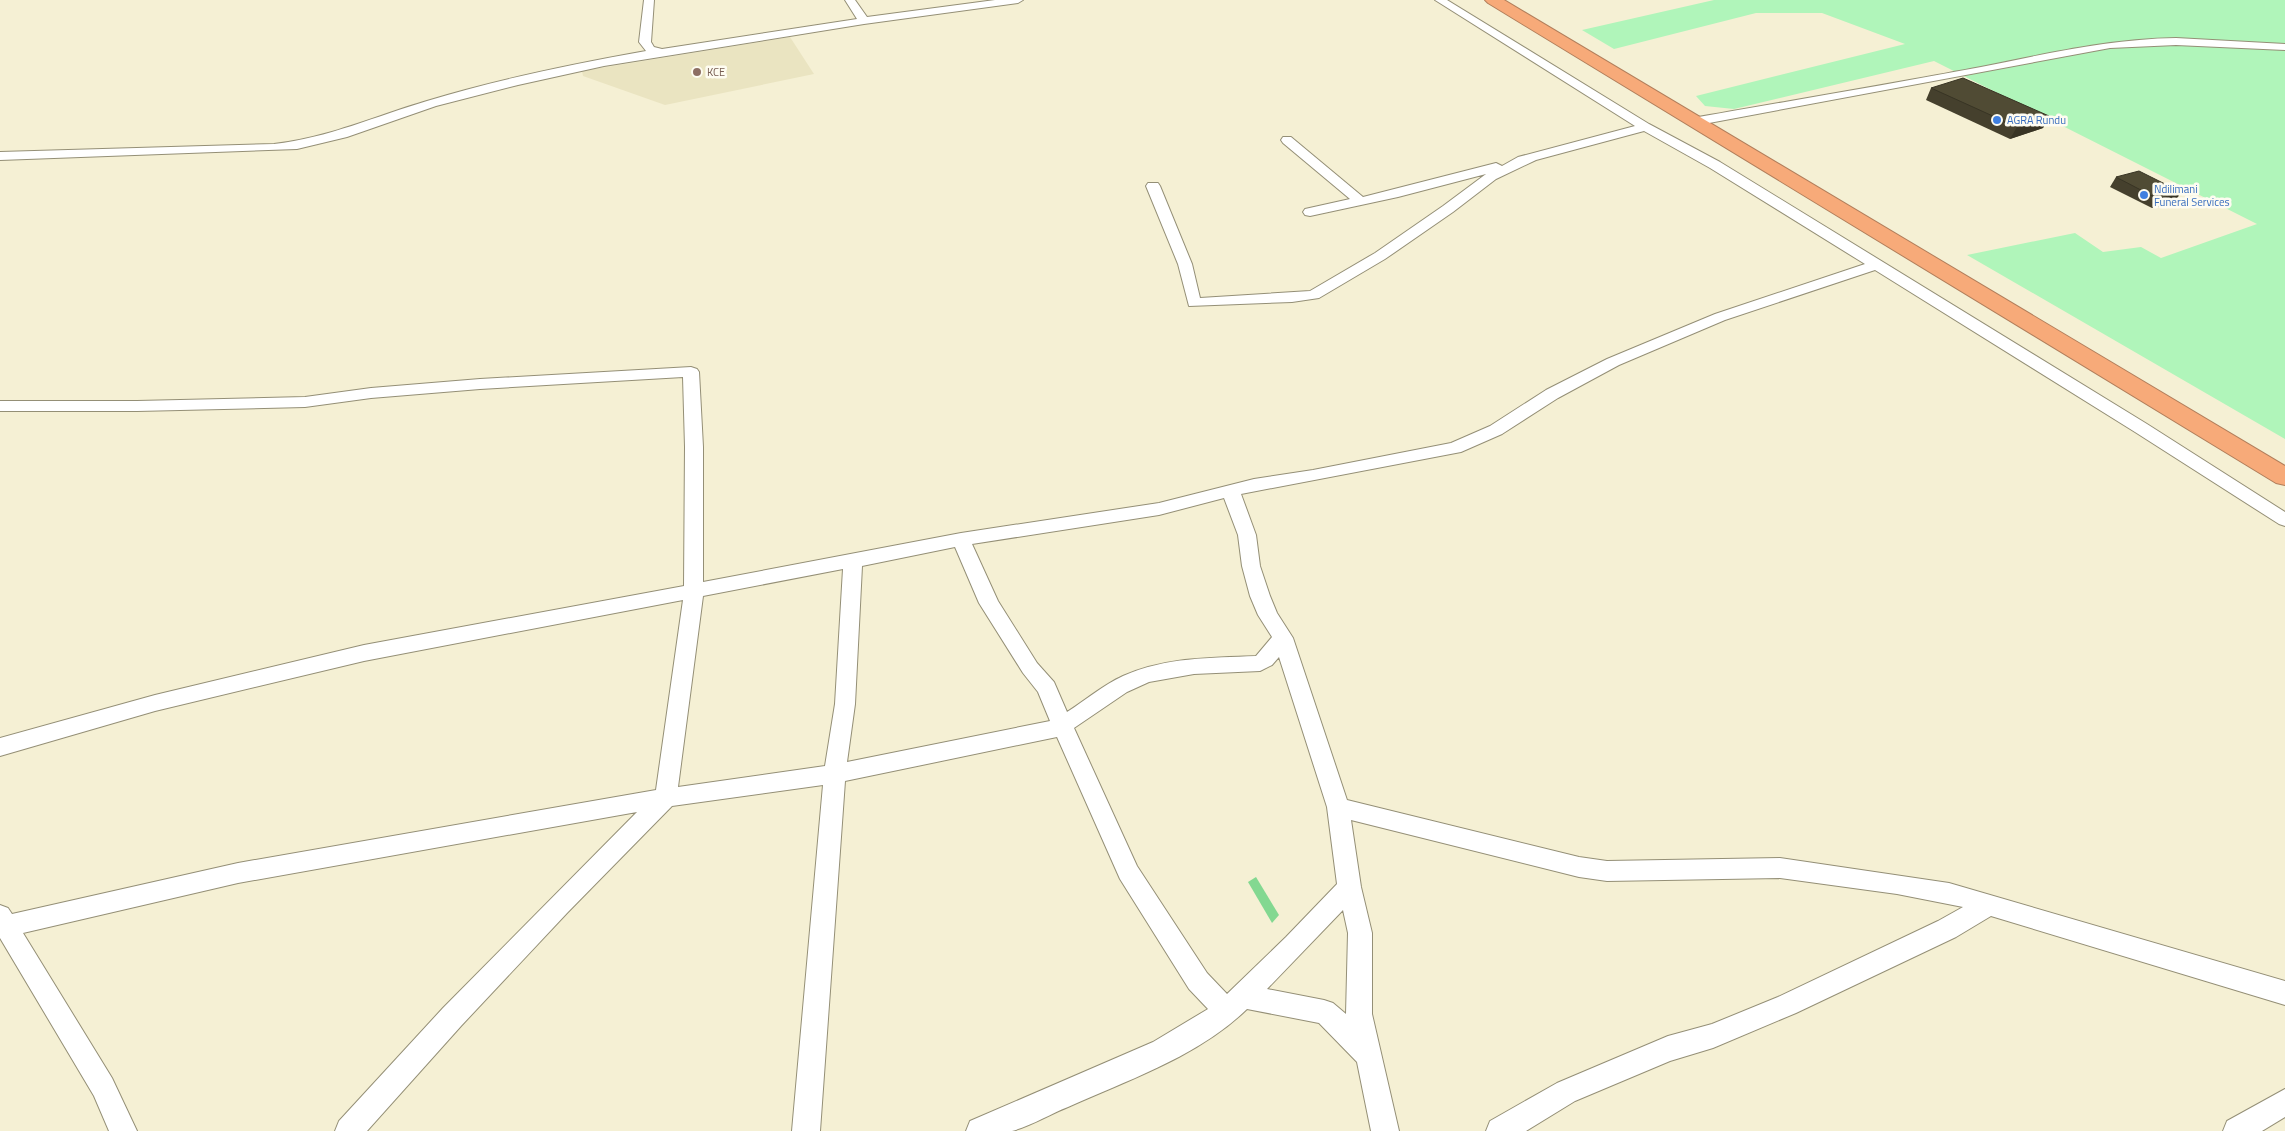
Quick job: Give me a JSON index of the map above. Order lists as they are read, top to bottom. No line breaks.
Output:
{"places":["KCE","AGRA Rundu","Ndilimani Funeral Services"]}
